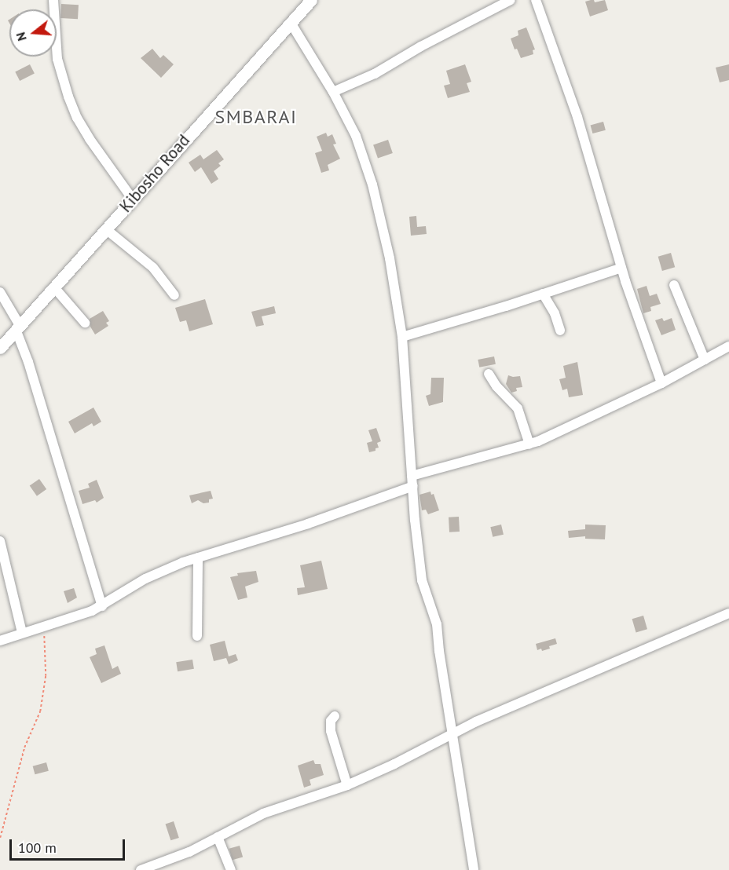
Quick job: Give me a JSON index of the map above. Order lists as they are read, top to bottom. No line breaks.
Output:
{"streets":{"street":["Kibosho Road"]},"districts":["SMBARAI"],"scale_bar":"100 m","north":"left"}
